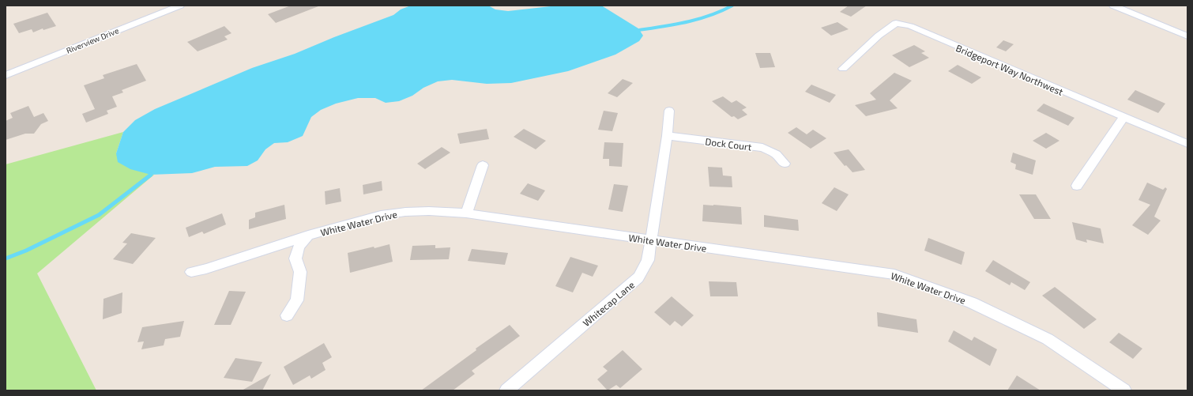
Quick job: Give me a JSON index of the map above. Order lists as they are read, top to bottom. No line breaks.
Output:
{"streets":{"street":["Riverview Drive","Bridgeport Way Northwest","Dock Court","White Water Drive","Whitecap Lane"]},"crossings":[["Dock Court","Whitecap Lane"],["White Water Drive","Whitecap Lane"]]}
